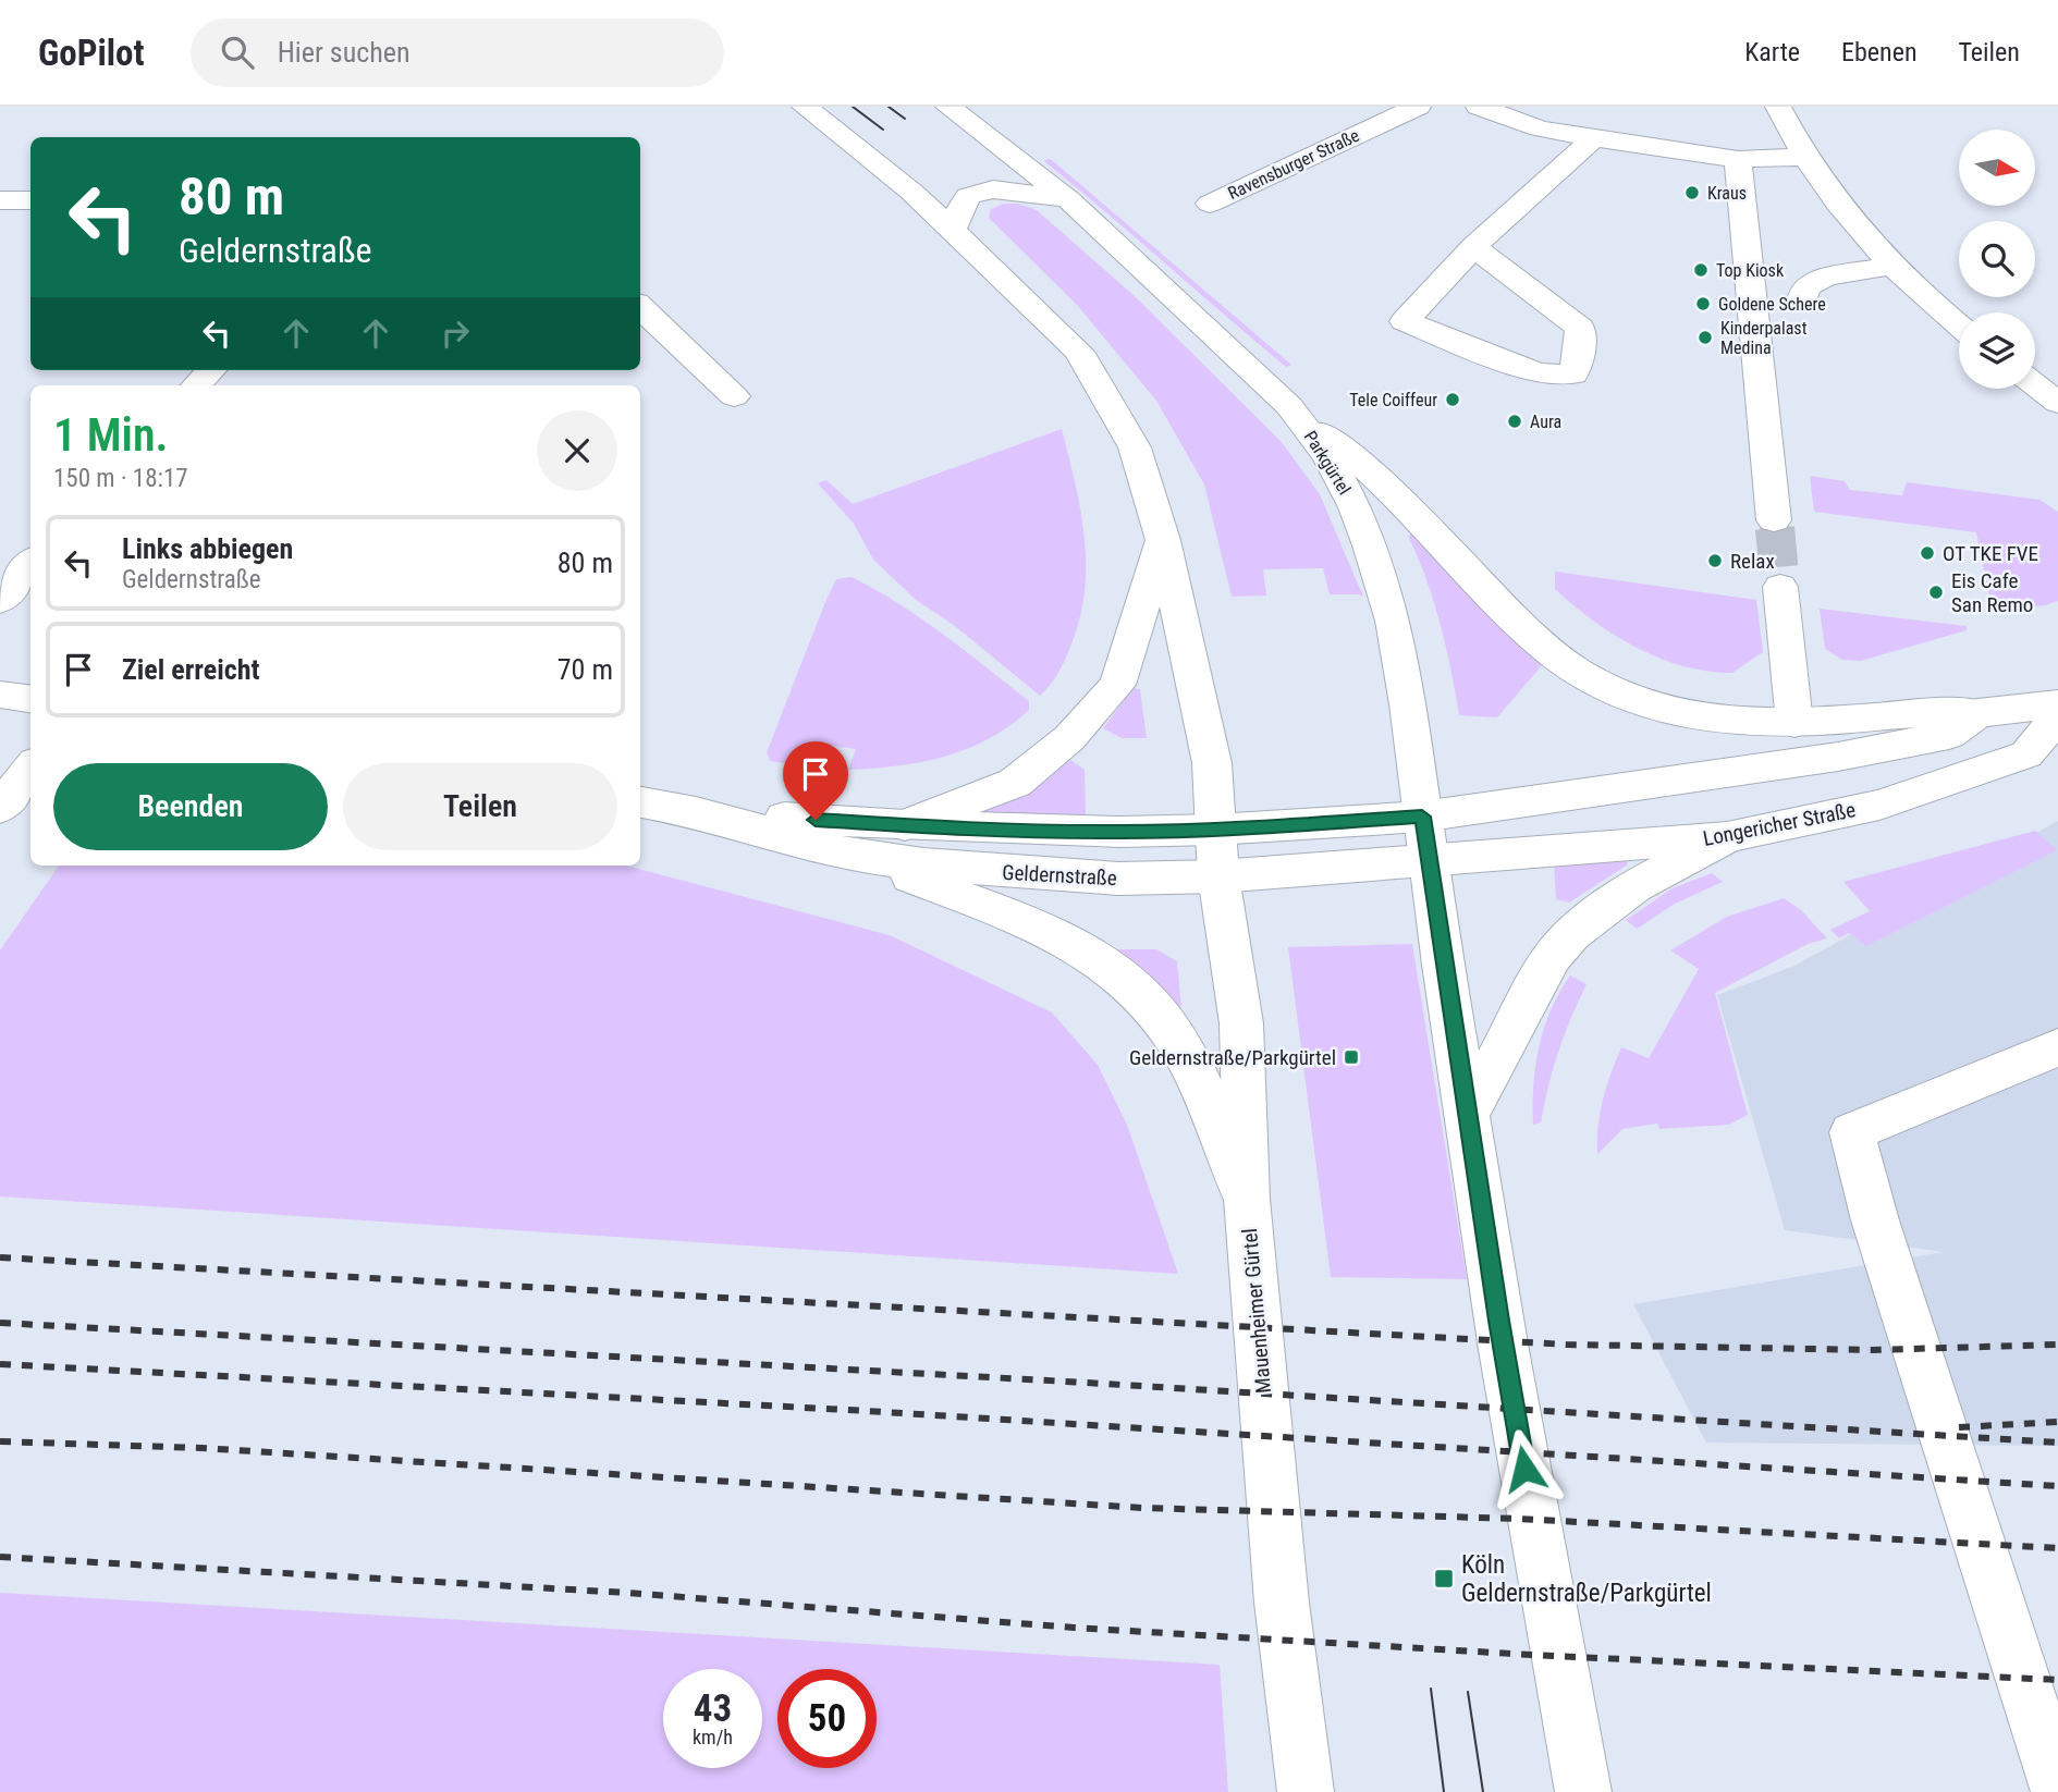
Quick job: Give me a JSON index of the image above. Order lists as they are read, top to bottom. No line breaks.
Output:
{"streets":{"main road":["Ravensburger Straße","Parkgürtel","Longericher Straße","Geldernstraße","Mauenheimer Gürtel"]},"crossings":[["Parkgürtel","Geldernstraße"],["Longericher Straße","Geldernstraße"],["Geldernstraße","Mauenheimer Gürtel"]],"places":{"other":["Kraus","Top Kiosk","Goldene Schere","Kinderpalast Medina","Tele Coiffeur","Aura","OT TKE FVE","Relax","Eis Cafe San Remo"],"transit":["Geldernstraße/Parkgürtel","Köln Geldernstraße/Parkgürtel"]},"north":"right","page":{"header":"GoPilot","search":"Hier suchen","nav":["Karte","Ebenen","Teilen"],"turn":["80 m","Geldernstraße"],"heading":["1 Min.","150 m · 18:17"],"list":[{"name":"Links abbiegen","note":"Geldernstraße","value":"80 m"},{"name":"Ziel erreicht","value":"70 m"}],"buttons":["Beenden","Teilen"],"speed":"43 km/h","limit":"50"}}
